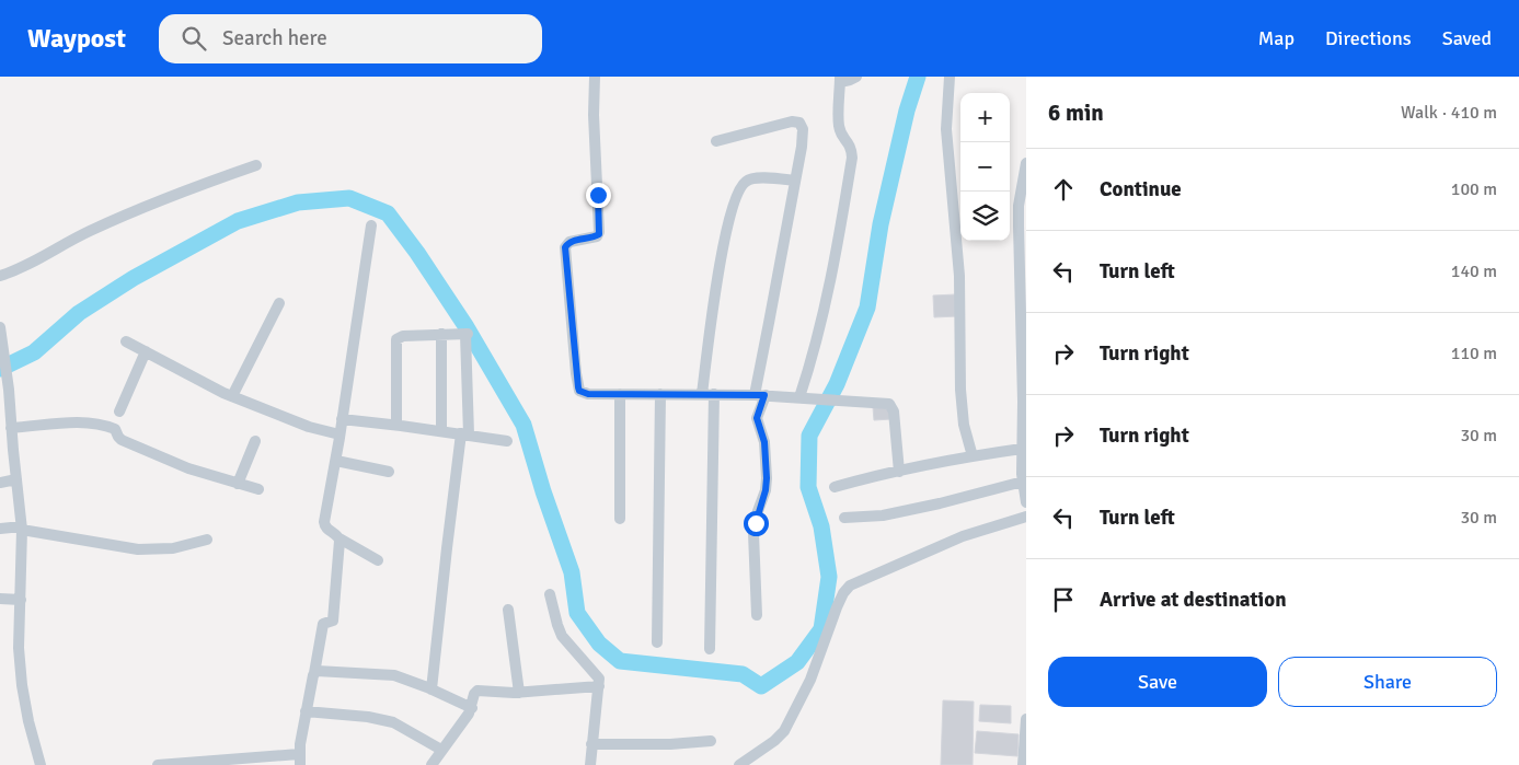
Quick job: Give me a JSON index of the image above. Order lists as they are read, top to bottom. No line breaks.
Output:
{"page":{"header":"Waypost","search":"Search here","nav":["Map","Directions","Saved"],"heading":["6 min","Walk · 410 m"],"map_buttons":["+","−"],"list":[["Continue","100 m"],["Turn left","140 m"],["Turn right","110 m"],["Turn right","30 m"],["Turn left","30 m"],"Arrive at destination"],"buttons":["Save","Share"]}}
